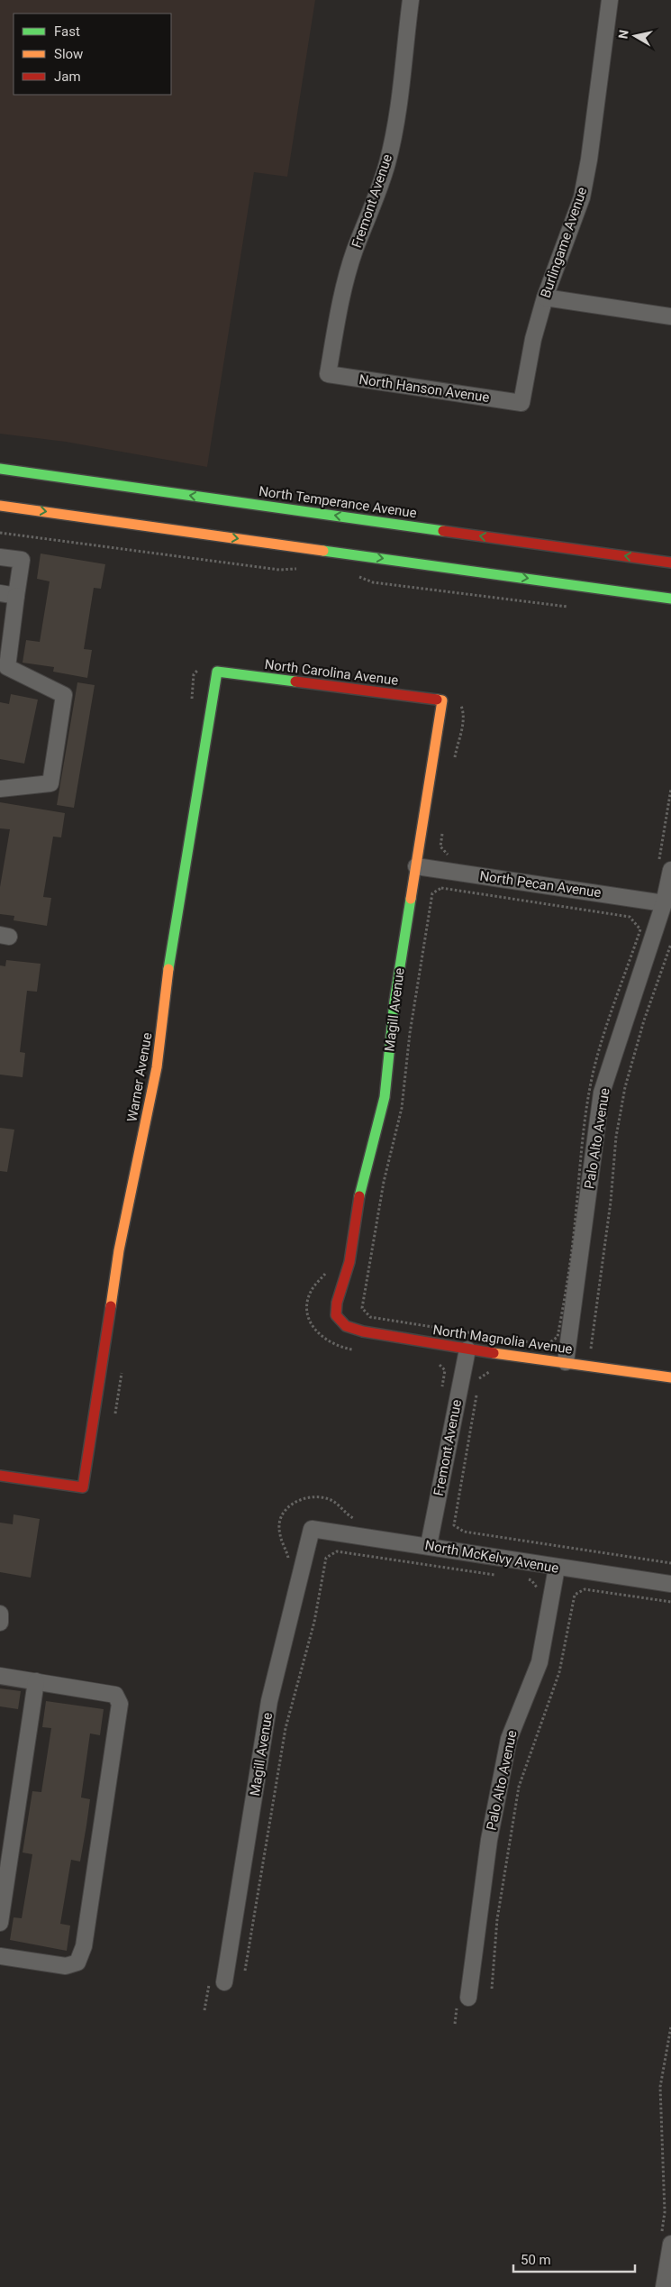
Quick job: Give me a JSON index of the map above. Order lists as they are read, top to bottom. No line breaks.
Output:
{"streets":{"street":["Fremont Avenue","Burlingame Avenue","North Hanson Avenue","North Temperance Avenue","North Carolina Avenue","North Pecan Avenue","Magill Avenue","Warner Avenue","Palo Alto Avenue","North Magnolia Avenue","North McKelvy Avenue"]},"crossings":[["Fremont Avenue","North Hanson Avenue"],["Fremont Avenue","North Magnolia Avenue"],["Fremont Avenue","North McKelvy Avenue"],["Burlingame Avenue","North Hanson Avenue"],["North Carolina Avenue","Magill Avenue"],["North Carolina Avenue","Warner Avenue"],["North Pecan Avenue","Magill Avenue"],["North Pecan Avenue","Palo Alto Avenue"],["Magill Avenue","North Magnolia Avenue"],["Magill Avenue","North McKelvy Avenue"],["Palo Alto Avenue","North Magnolia Avenue"],["Palo Alto Avenue","North McKelvy Avenue"]],"legend":["Fast","Slow","Jam"],"scale_bar":"50 m","north":"left"}
